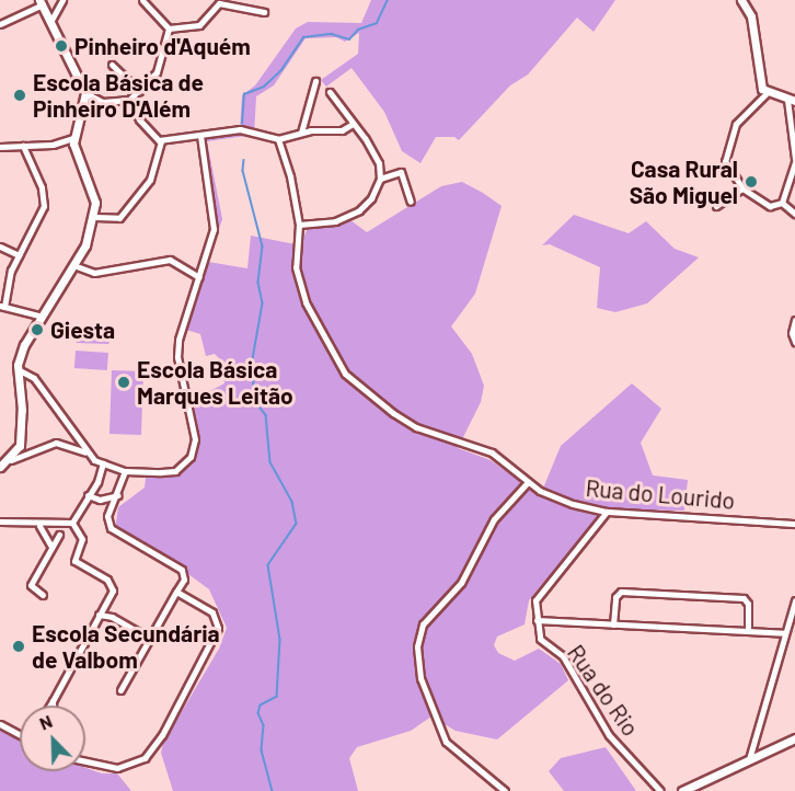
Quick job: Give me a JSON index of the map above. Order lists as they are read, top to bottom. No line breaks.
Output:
{"streets":{"street":["Rua do Lourido","Rua do Rio"]},"places":["Pinheiro d'Aquém","Escola Básica de Pinheiro D'Além","Casa Rural São Miguel","Giesta","Escola Básica Marques Leitão","Escola Secundária de Valbom"],"north":"top left"}
